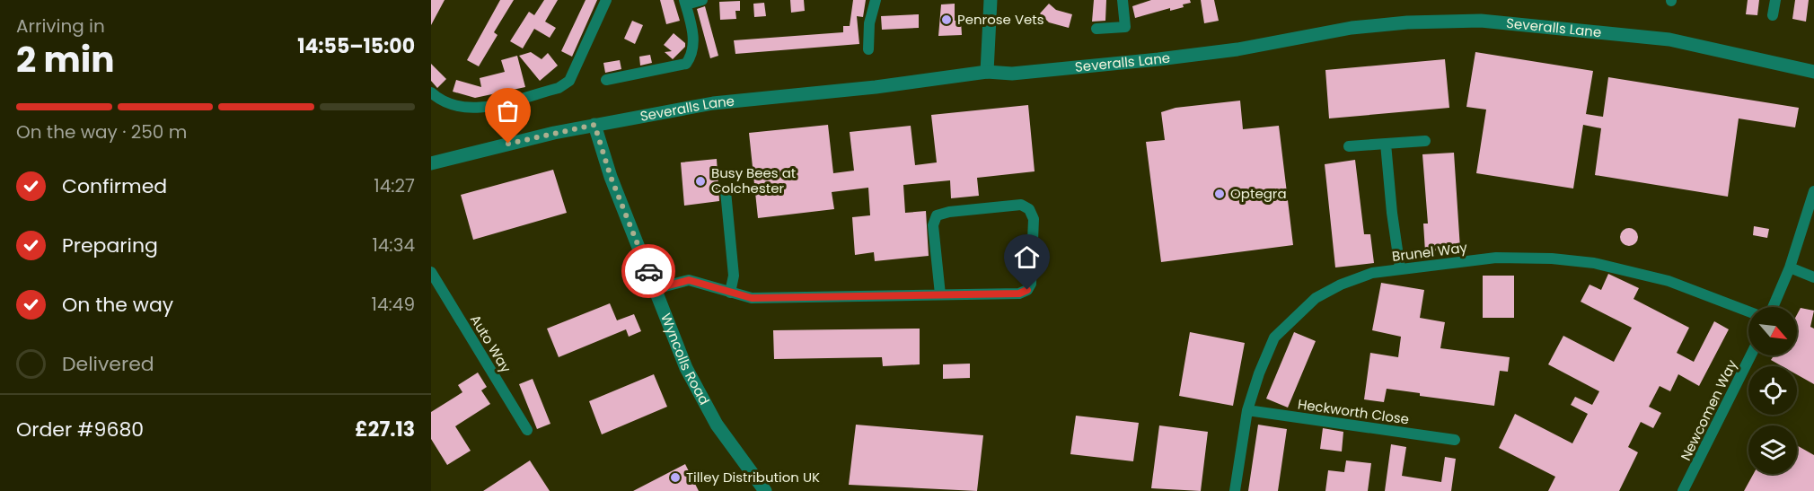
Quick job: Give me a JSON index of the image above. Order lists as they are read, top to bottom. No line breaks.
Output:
{"streets":{"street":["Severalls Lane","Brunel Way","Auto Way","Wyncolls Road","Newcomen Way","Heckworth Close"]},"crossings":[["Severalls Lane","Wyncolls Road"],["Brunel Way","Heckworth Close"]],"places":["Penrose Vets","Busy Bees at Colchester","Optegra","Tilley Distribution UK"],"north":"bottom right","page":{"heading":["2 min","Arriving in","14:55–15:00"],"panel":["Order #9680","£27.13"],"bar":"On the way · 250 m","list":[["Confirmed","14:27"],["Preparing","14:34"],["On the way","14:49"],"Delivered"]}}
